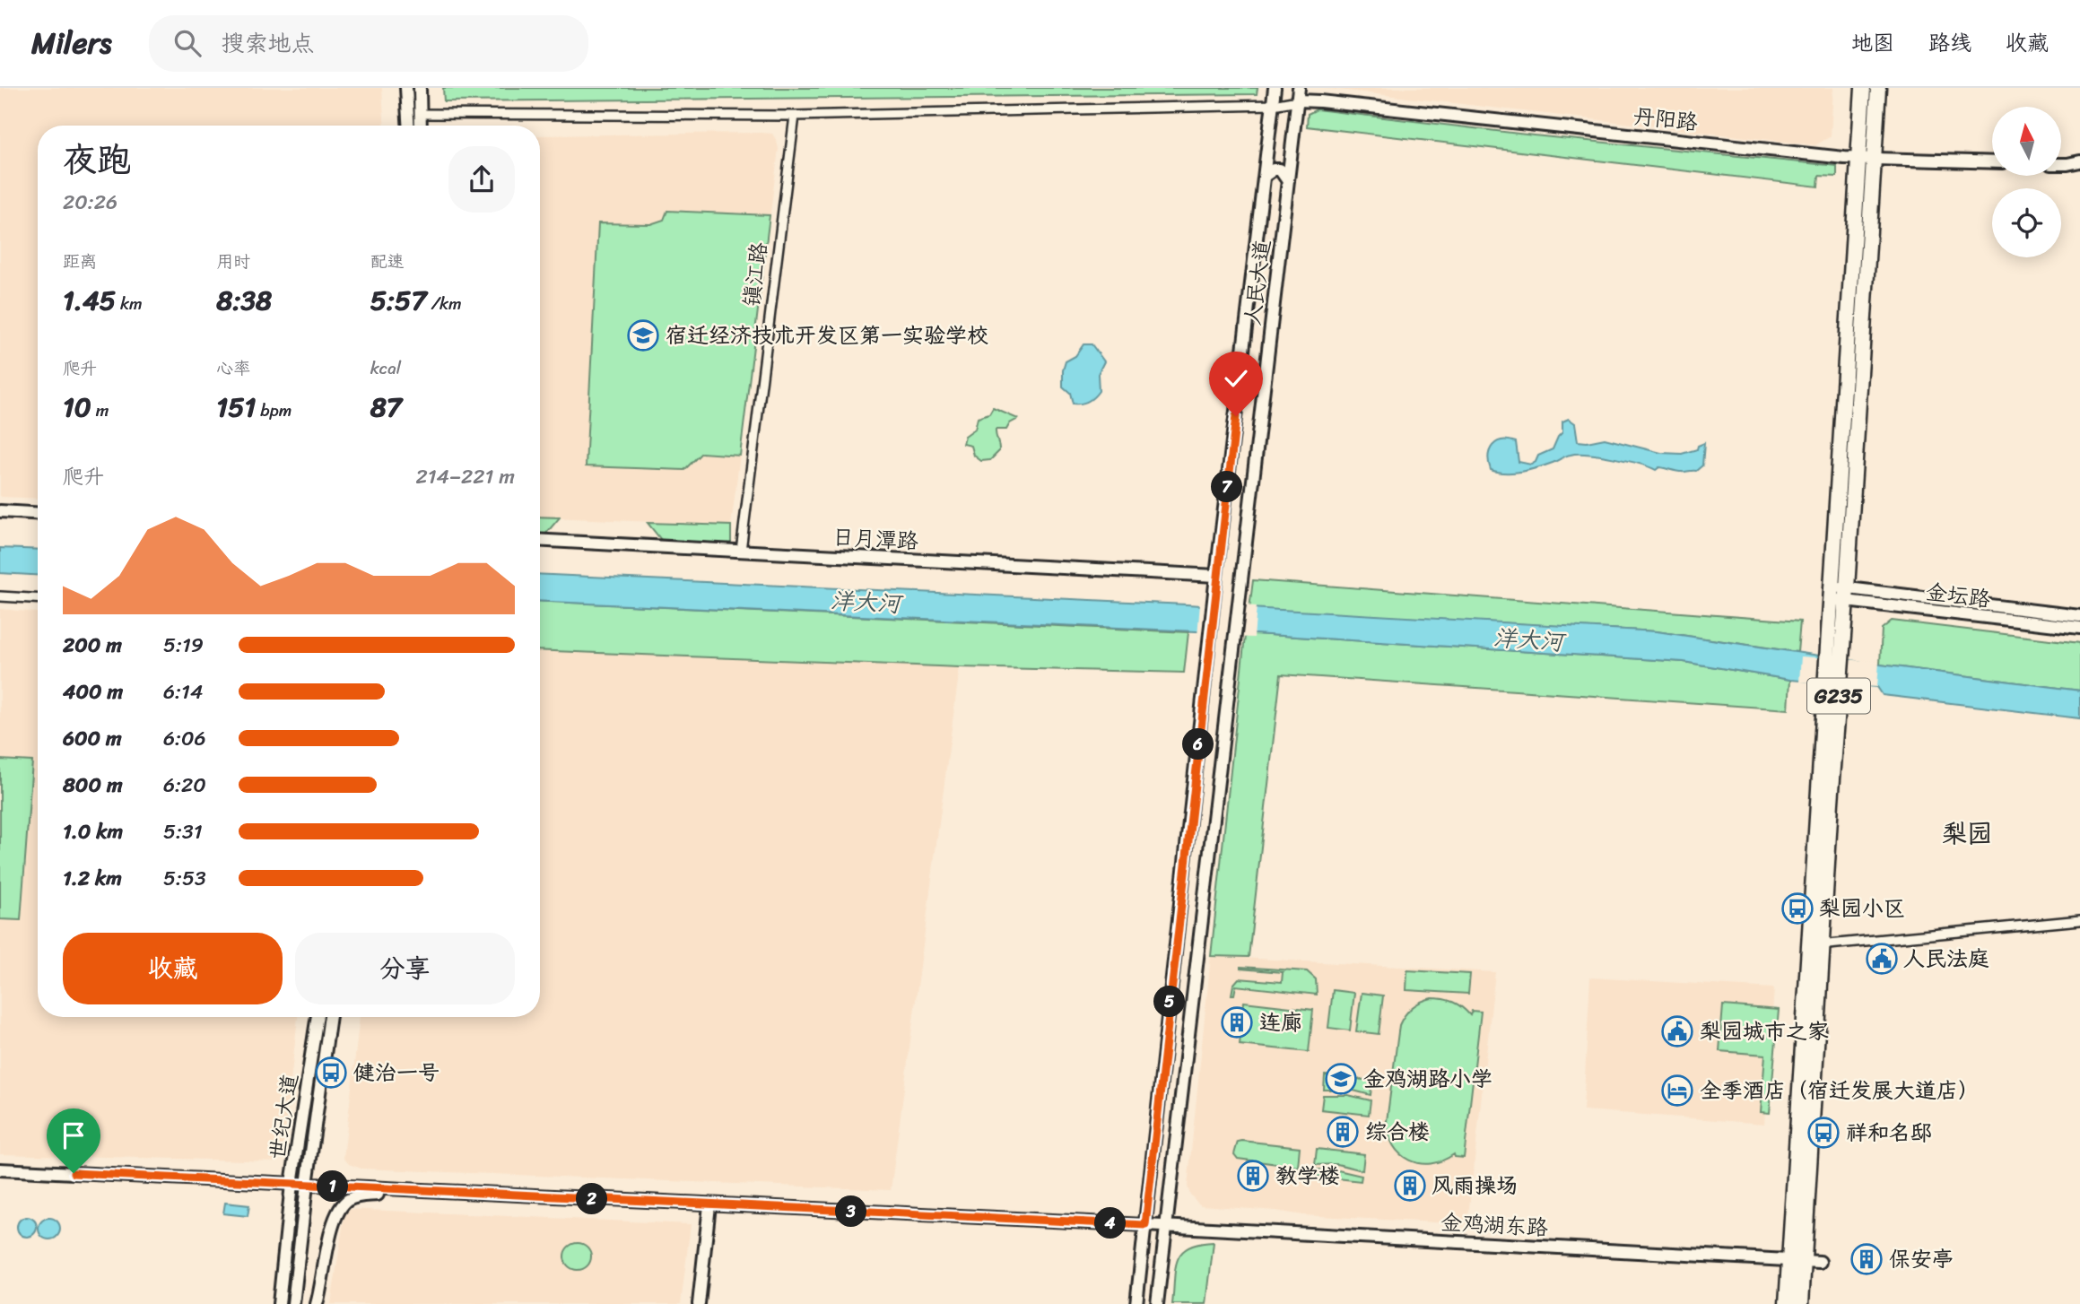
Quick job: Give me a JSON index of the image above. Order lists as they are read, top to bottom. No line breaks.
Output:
{"streets":{"highway":["G235"],"street":["丹阳路","镇江路","人民大道","日月潭路","金坛路","世纪大道","金鸡湖东路"]},"crossings":[["丹阳路","镇江路"],["丹阳路","人民大道"],["丹阳路","G235"],["镇江路","日月潭路"],["人民大道","日月潭路"],["人民大道","金鸡湖东路"],["金坛路","G235"],["G235","金鸡湖东路"]],"districts":["梨园"],"water":["洋大河"],"places":{"school or university":["宿迁经济技术开发区第一实验学校","金鸡湖路小学"],"bus stop":["梨园小区","健治一号","祥和名邸"],"public building":["人民法庭","梨园城市之家"],"building":["连廊","综合楼","教学楼","风雨操场","保安亭"],"hotel":["全季酒店（宿迁发展大道店）"]},"north":"top","page":{"header":"Milers","search":"搜索地点","nav":["地图","路线","收藏"],"heading":["夜跑","20:26"],"stats":[["距离","1.45 km"],["用时","8:38"],["配速","5:57 /km"],["爬升","10 m"],["心率","151 bpm"],["kcal","87"]],"chart":["爬升","214–221 m"],"pins":["7","6","5","1","2","3","4"],"list":[{"name":"200 m","note":"5:19"},{"name":"400 m","note":"6:14"},{"name":"600 m","note":"6:06"},{"name":"800 m","note":"6:20"},{"name":"1.0 km","note":"5:31"},{"name":"1.2 km","note":"5:53"}],"buttons":["收藏","分享"]}}
